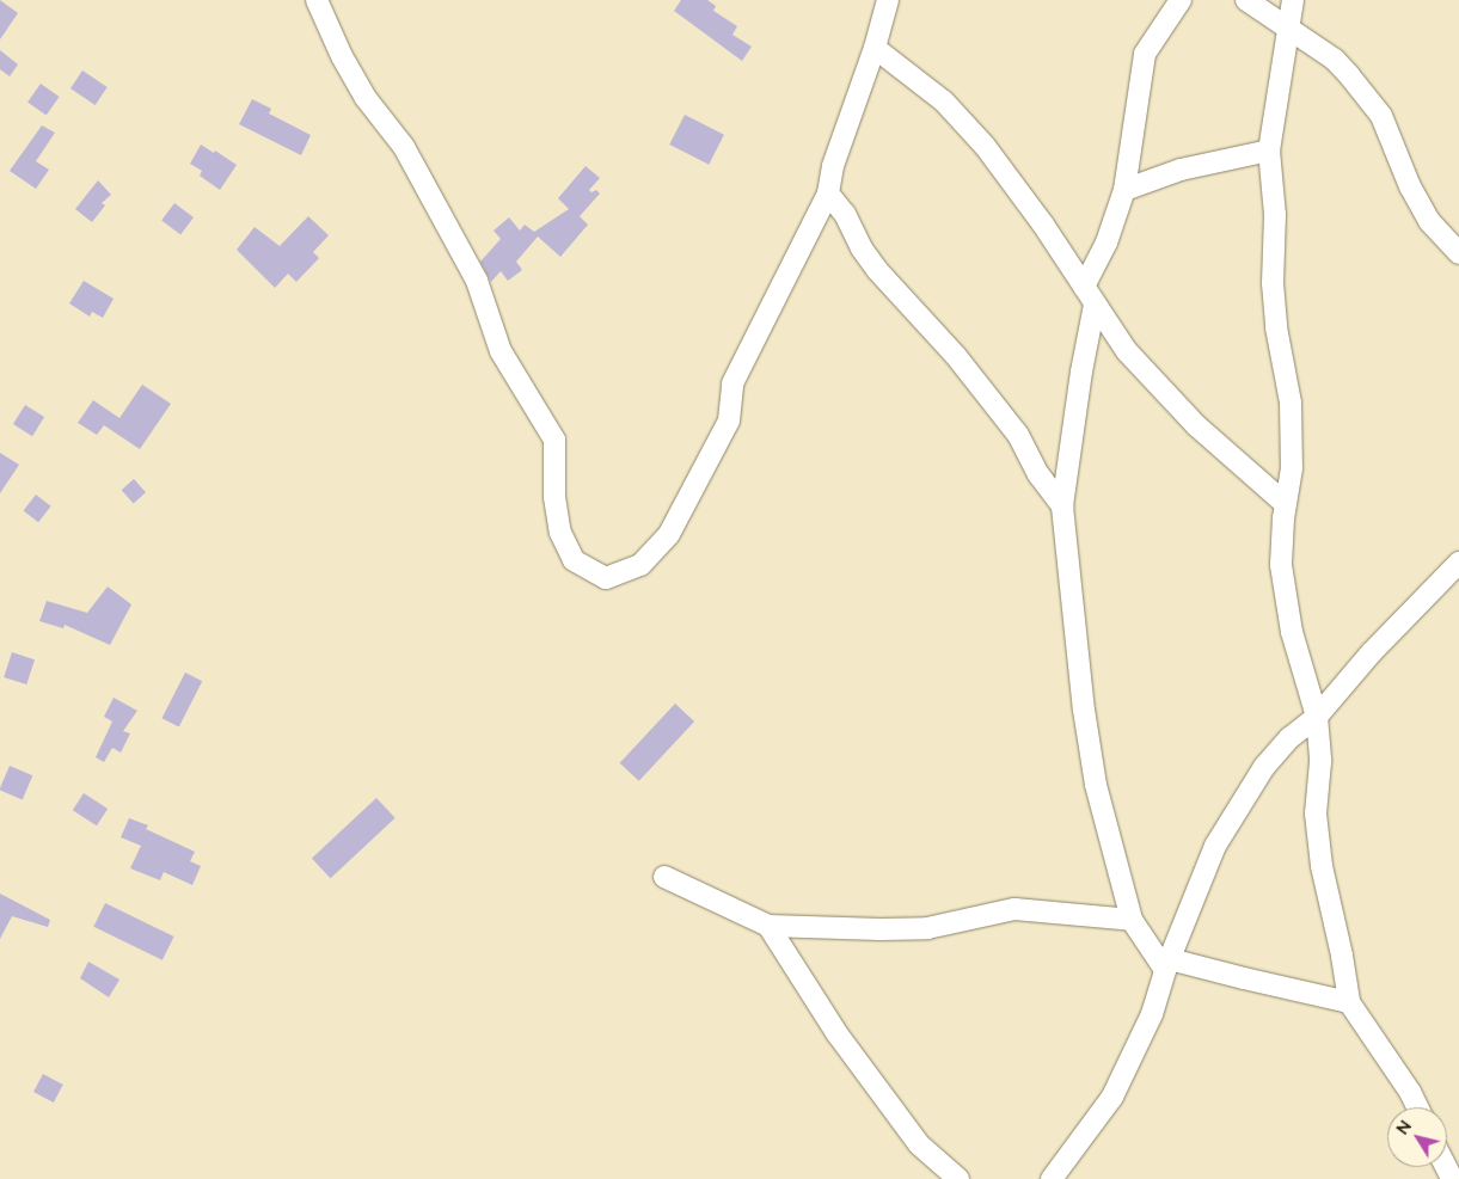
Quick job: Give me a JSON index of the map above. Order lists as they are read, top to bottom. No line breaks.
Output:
{"north":"top left"}
